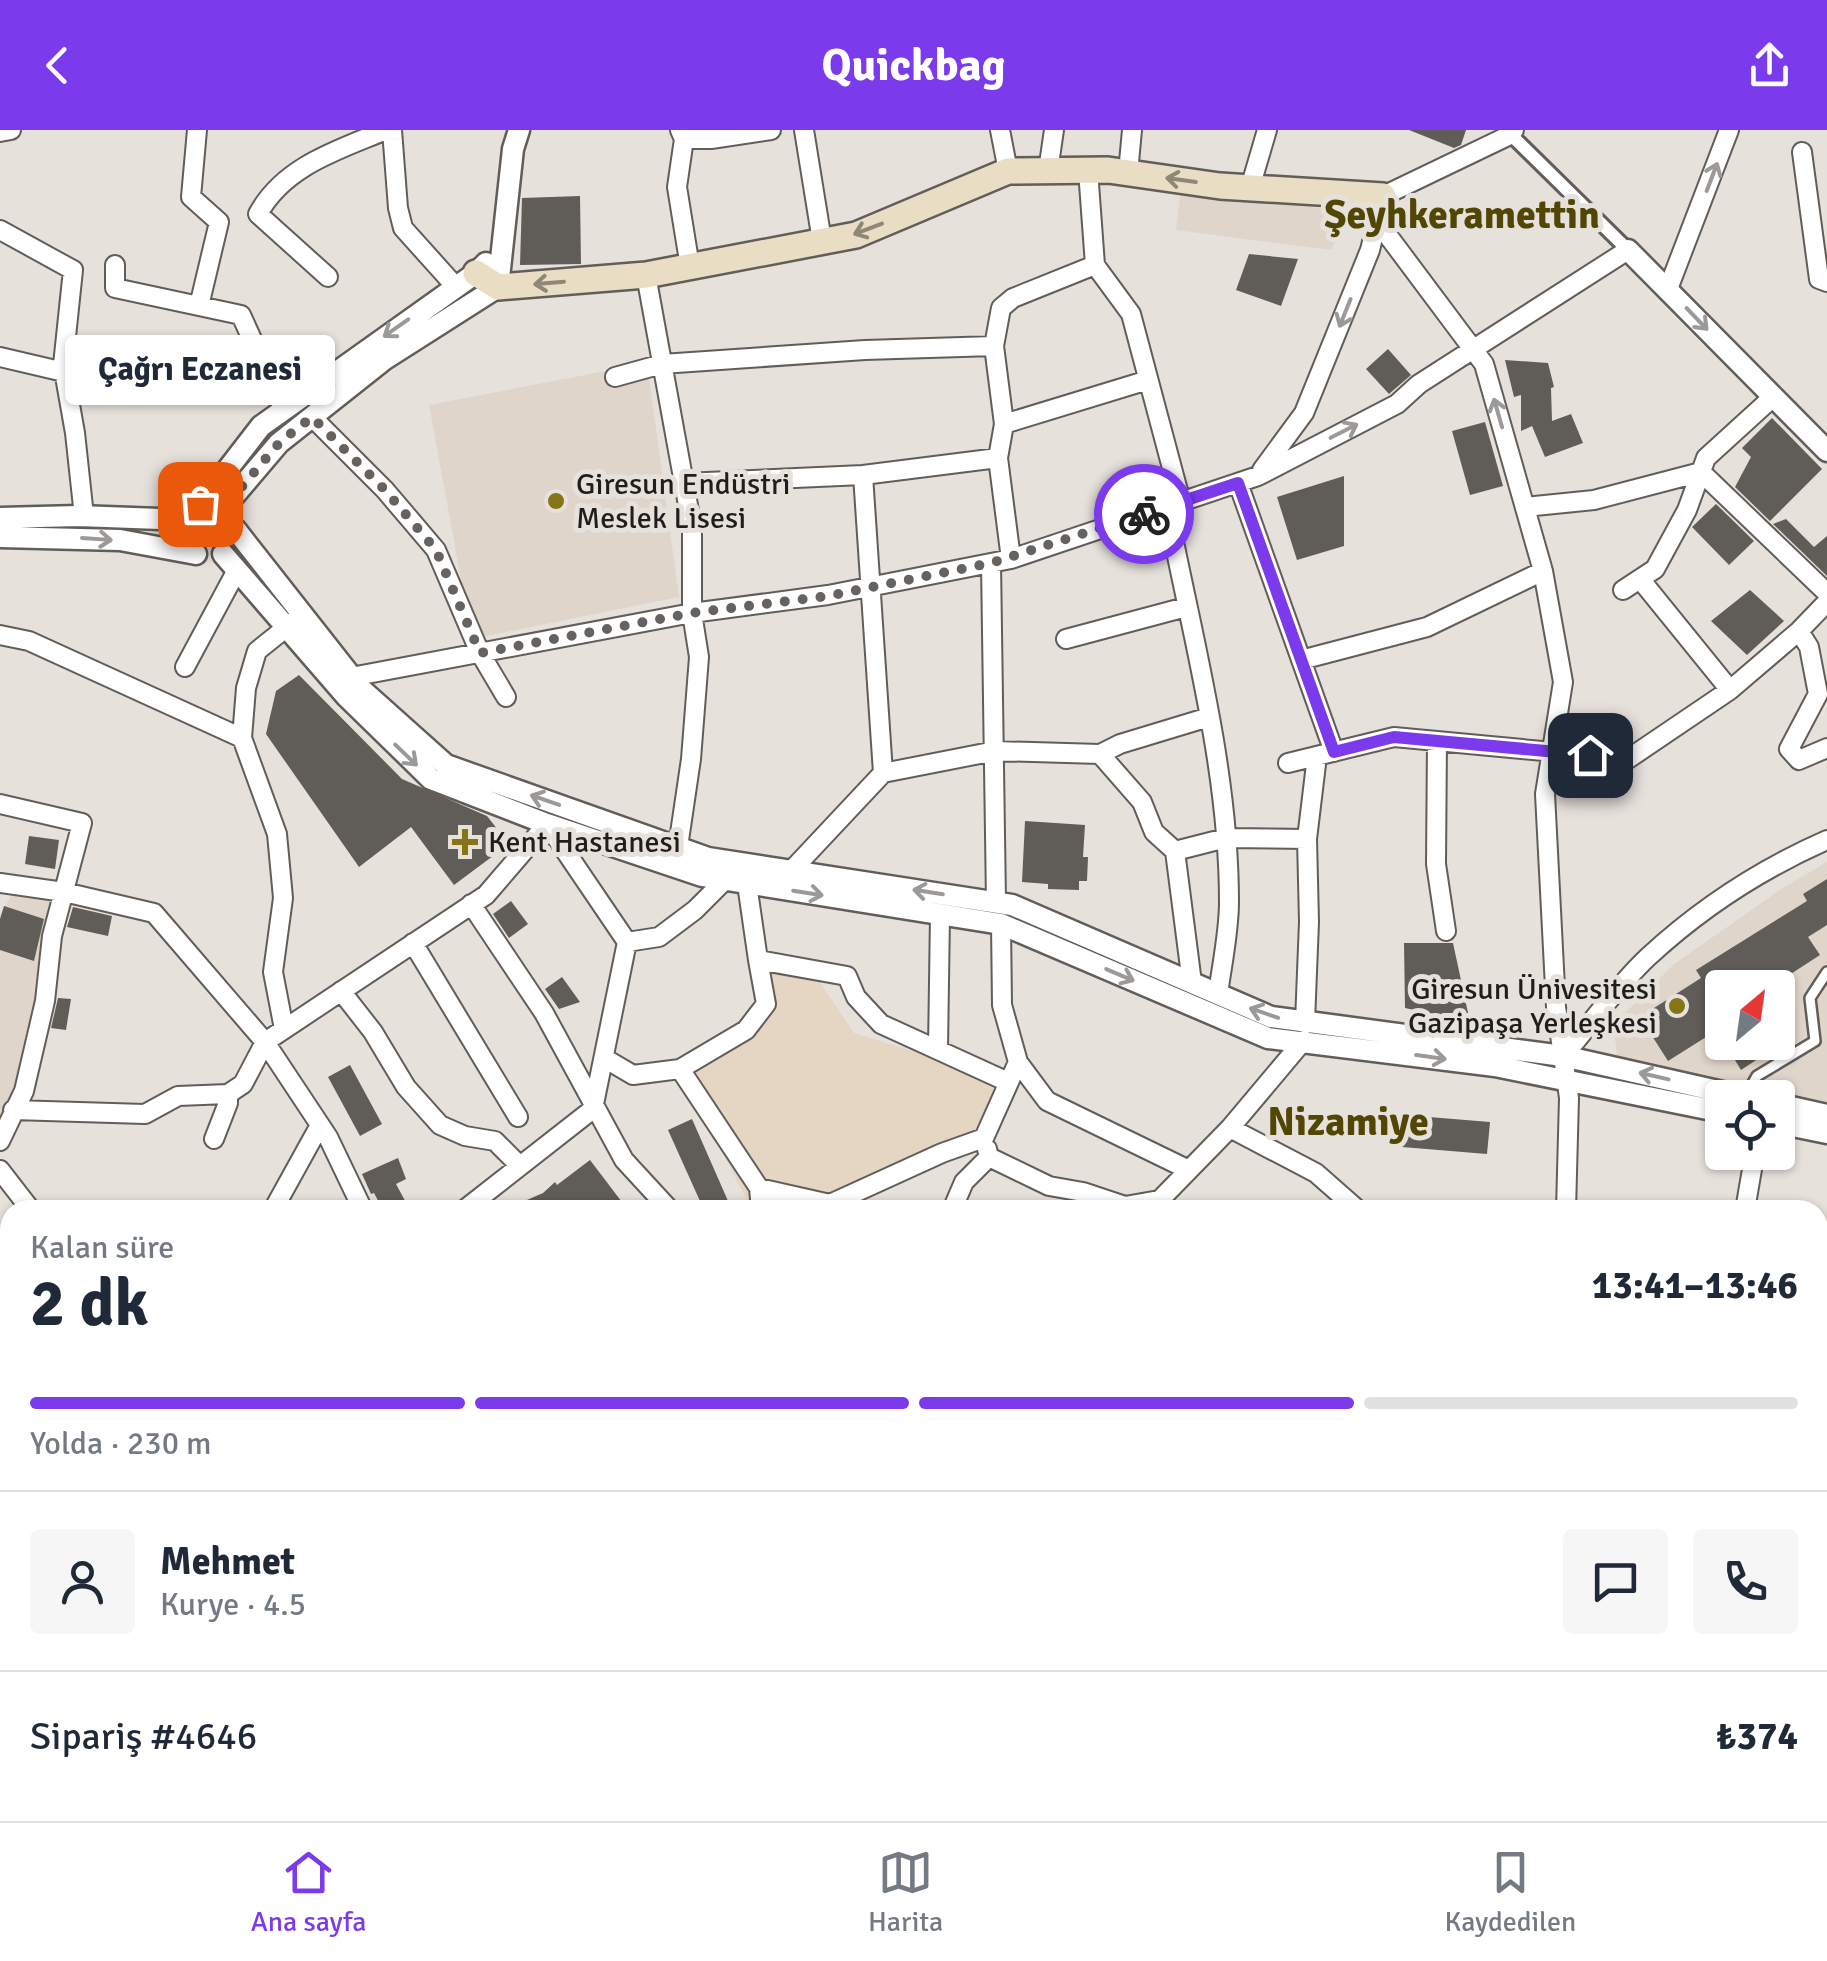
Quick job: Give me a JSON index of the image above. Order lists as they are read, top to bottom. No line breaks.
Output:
{"districts":["Şeyhkeramettin","Nizamiye"],"places":{"other":["Giresun Endüstri Meslek Lisesi","Çağrı Eczanesi","Giresun Ünivesitesi Gazipaşa Yerleşkesi"],"health":["Kent Hastanesi"]},"north":"top right","page":{"header":"Quickbag","bubble":"Çağrı Eczanesi","heading":["2 dk","Kalan süre","13:41–13:46"],"panel":["Mehmet","Kurye · 4.5","Sipariş #4646","₺374"],"bar":"Yolda · 230 m","tabs":["Ana sayfa","Harita","Kaydedilen"]}}
